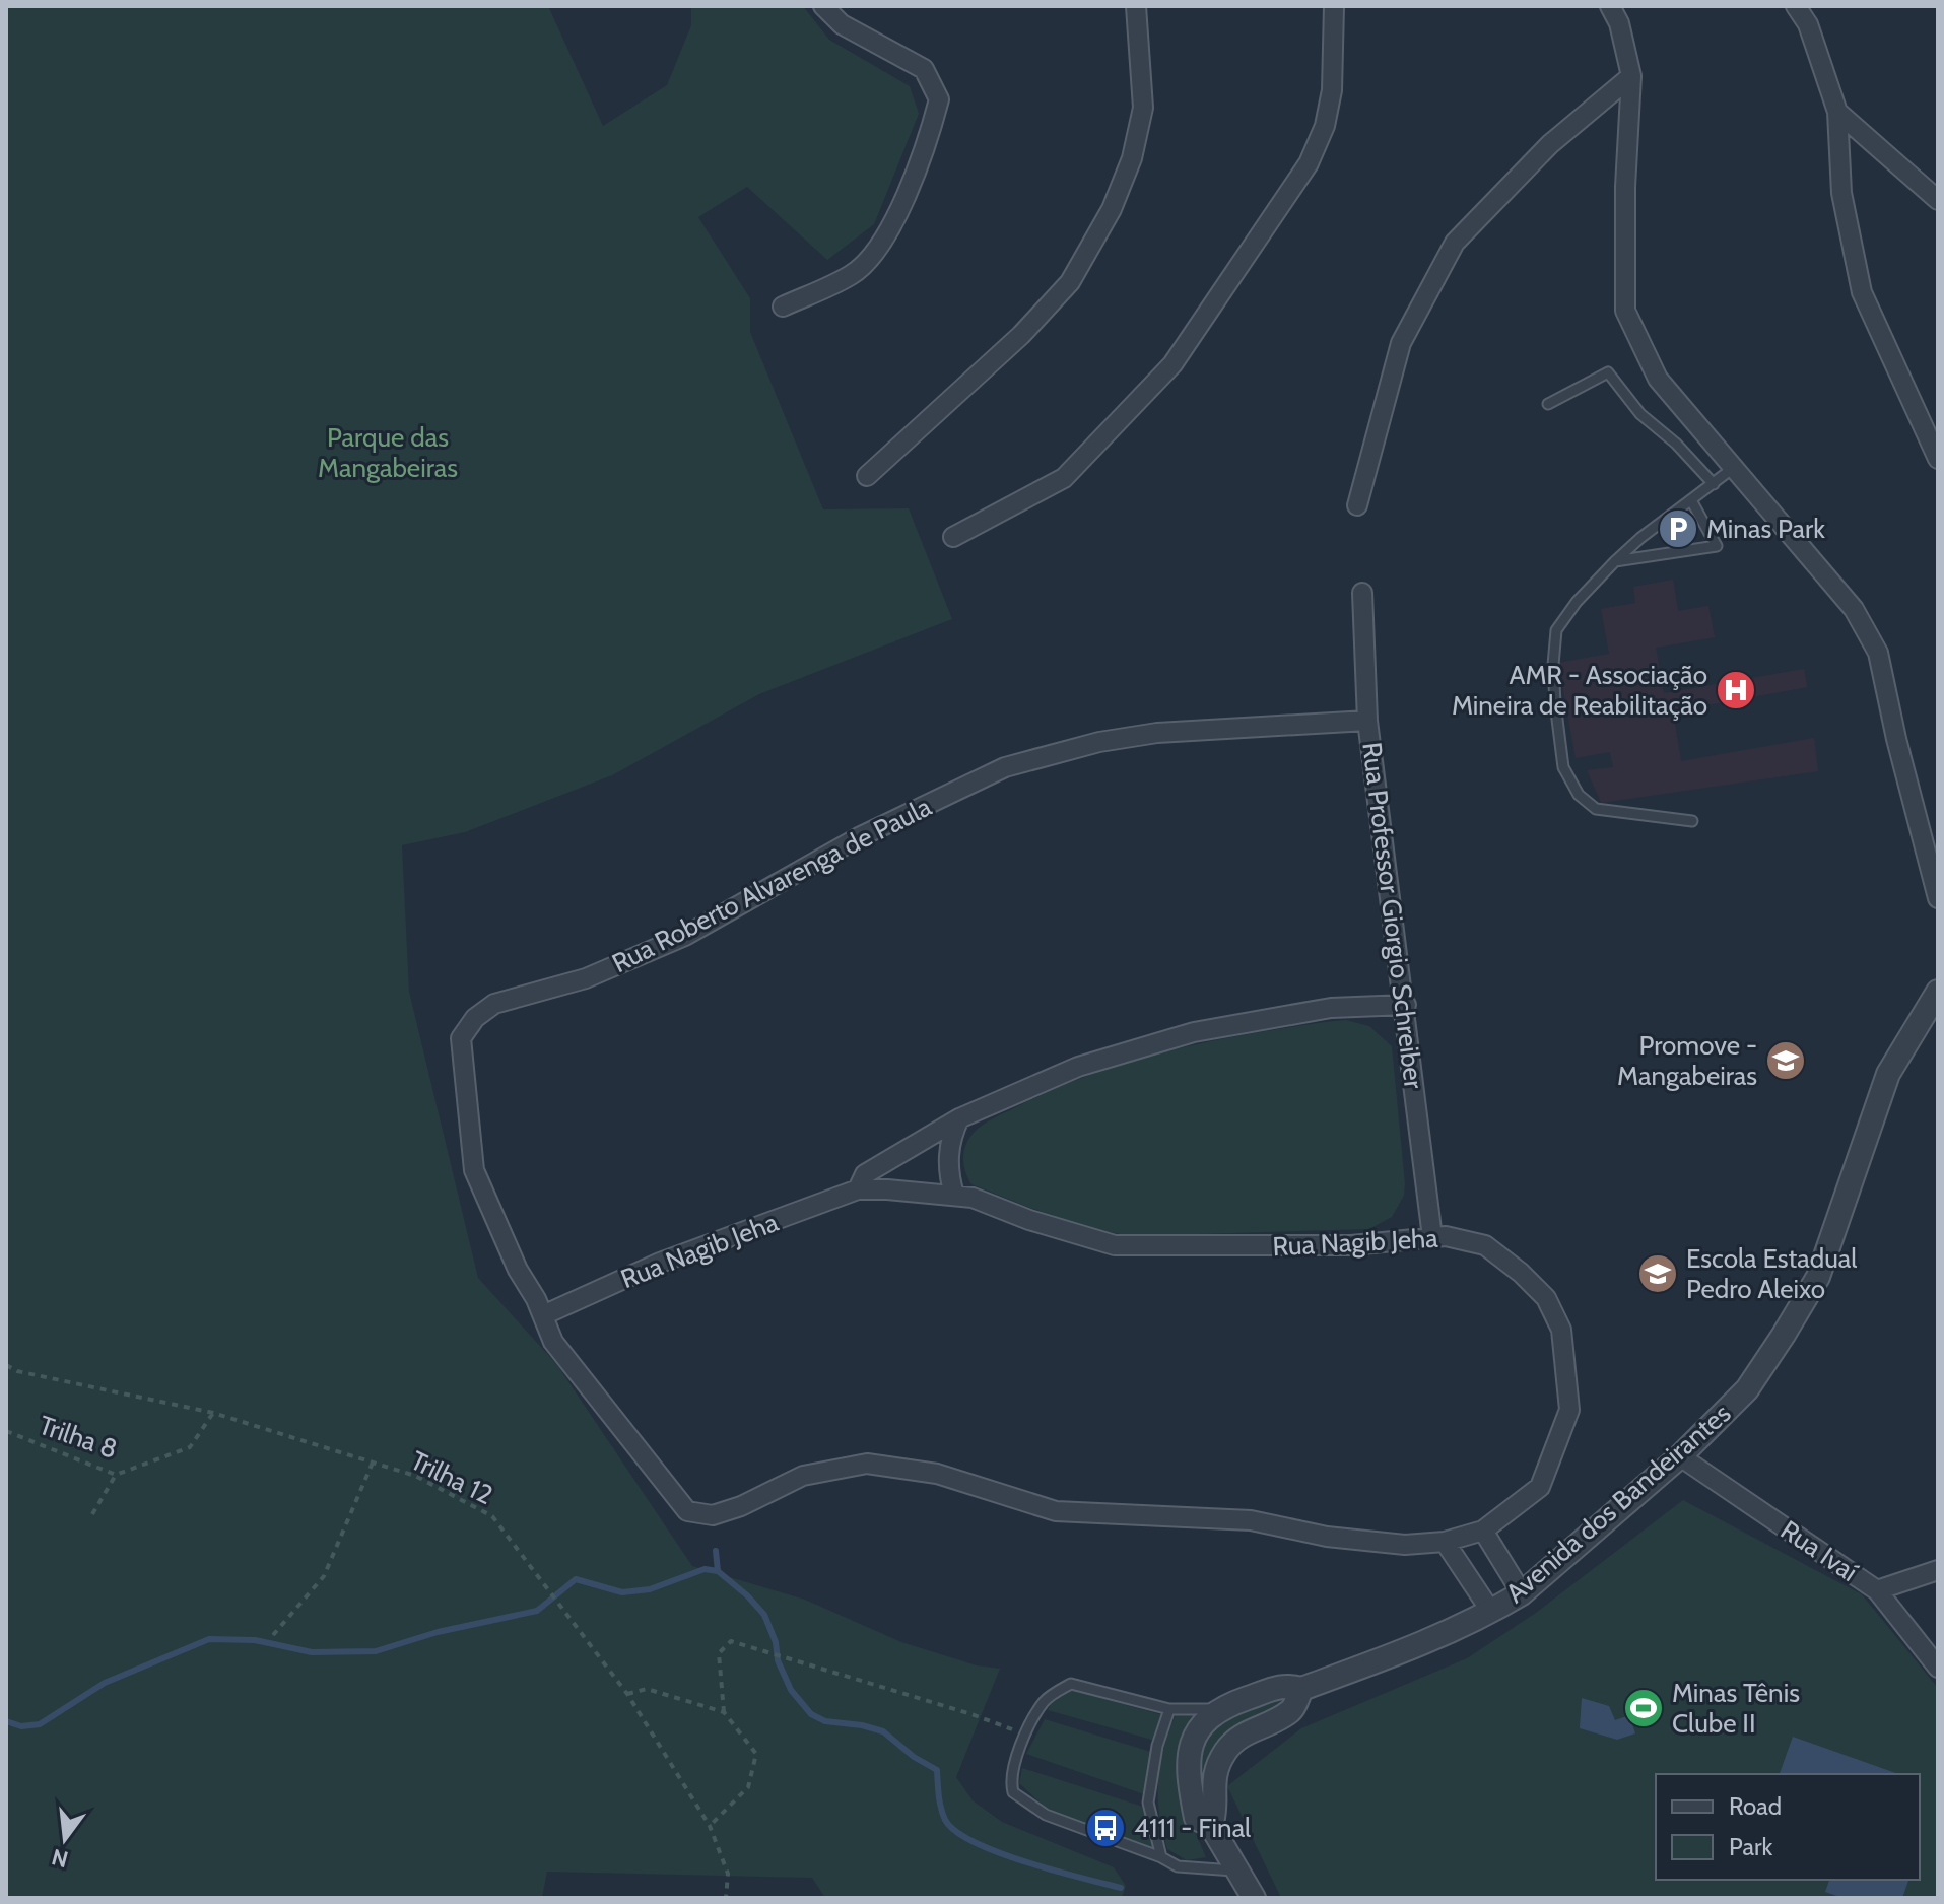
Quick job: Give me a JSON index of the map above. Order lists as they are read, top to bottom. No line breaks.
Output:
{"streets":{"street":["Rua Roberto Alvarenga de Paula","Rua Professor Giorgio Schreiber","Rua Nagib Jeha","Avenida dos Bandeirantes","Rua Ivaí"],"path":["Trilha 8","Trilha 12"]},"crossings":[["Rua Roberto Alvarenga de Paula","Rua Professor Giorgio Schreiber"],["Rua Roberto Alvarenga de Paula","Rua Nagib Jeha"],["Rua Professor Giorgio Schreiber","Rua Nagib Jeha"],["Trilha 8","Trilha 12"],["Avenida dos Bandeirantes","Rua Ivaí"]],"parks":["Parque das Mangabeiras"],"places":{"parking":["Minas Park"],"hospital":["AMR - Associação Mineira de Reabilitação"],"school or university":["Promove - Mangabeiras","Escola Estadual Pedro Aleixo"],"sports":["Minas Tênis Clube II"],"bus stop":["4111 - Final"]},"legend":["Road","Park"],"north":"bottom"}
